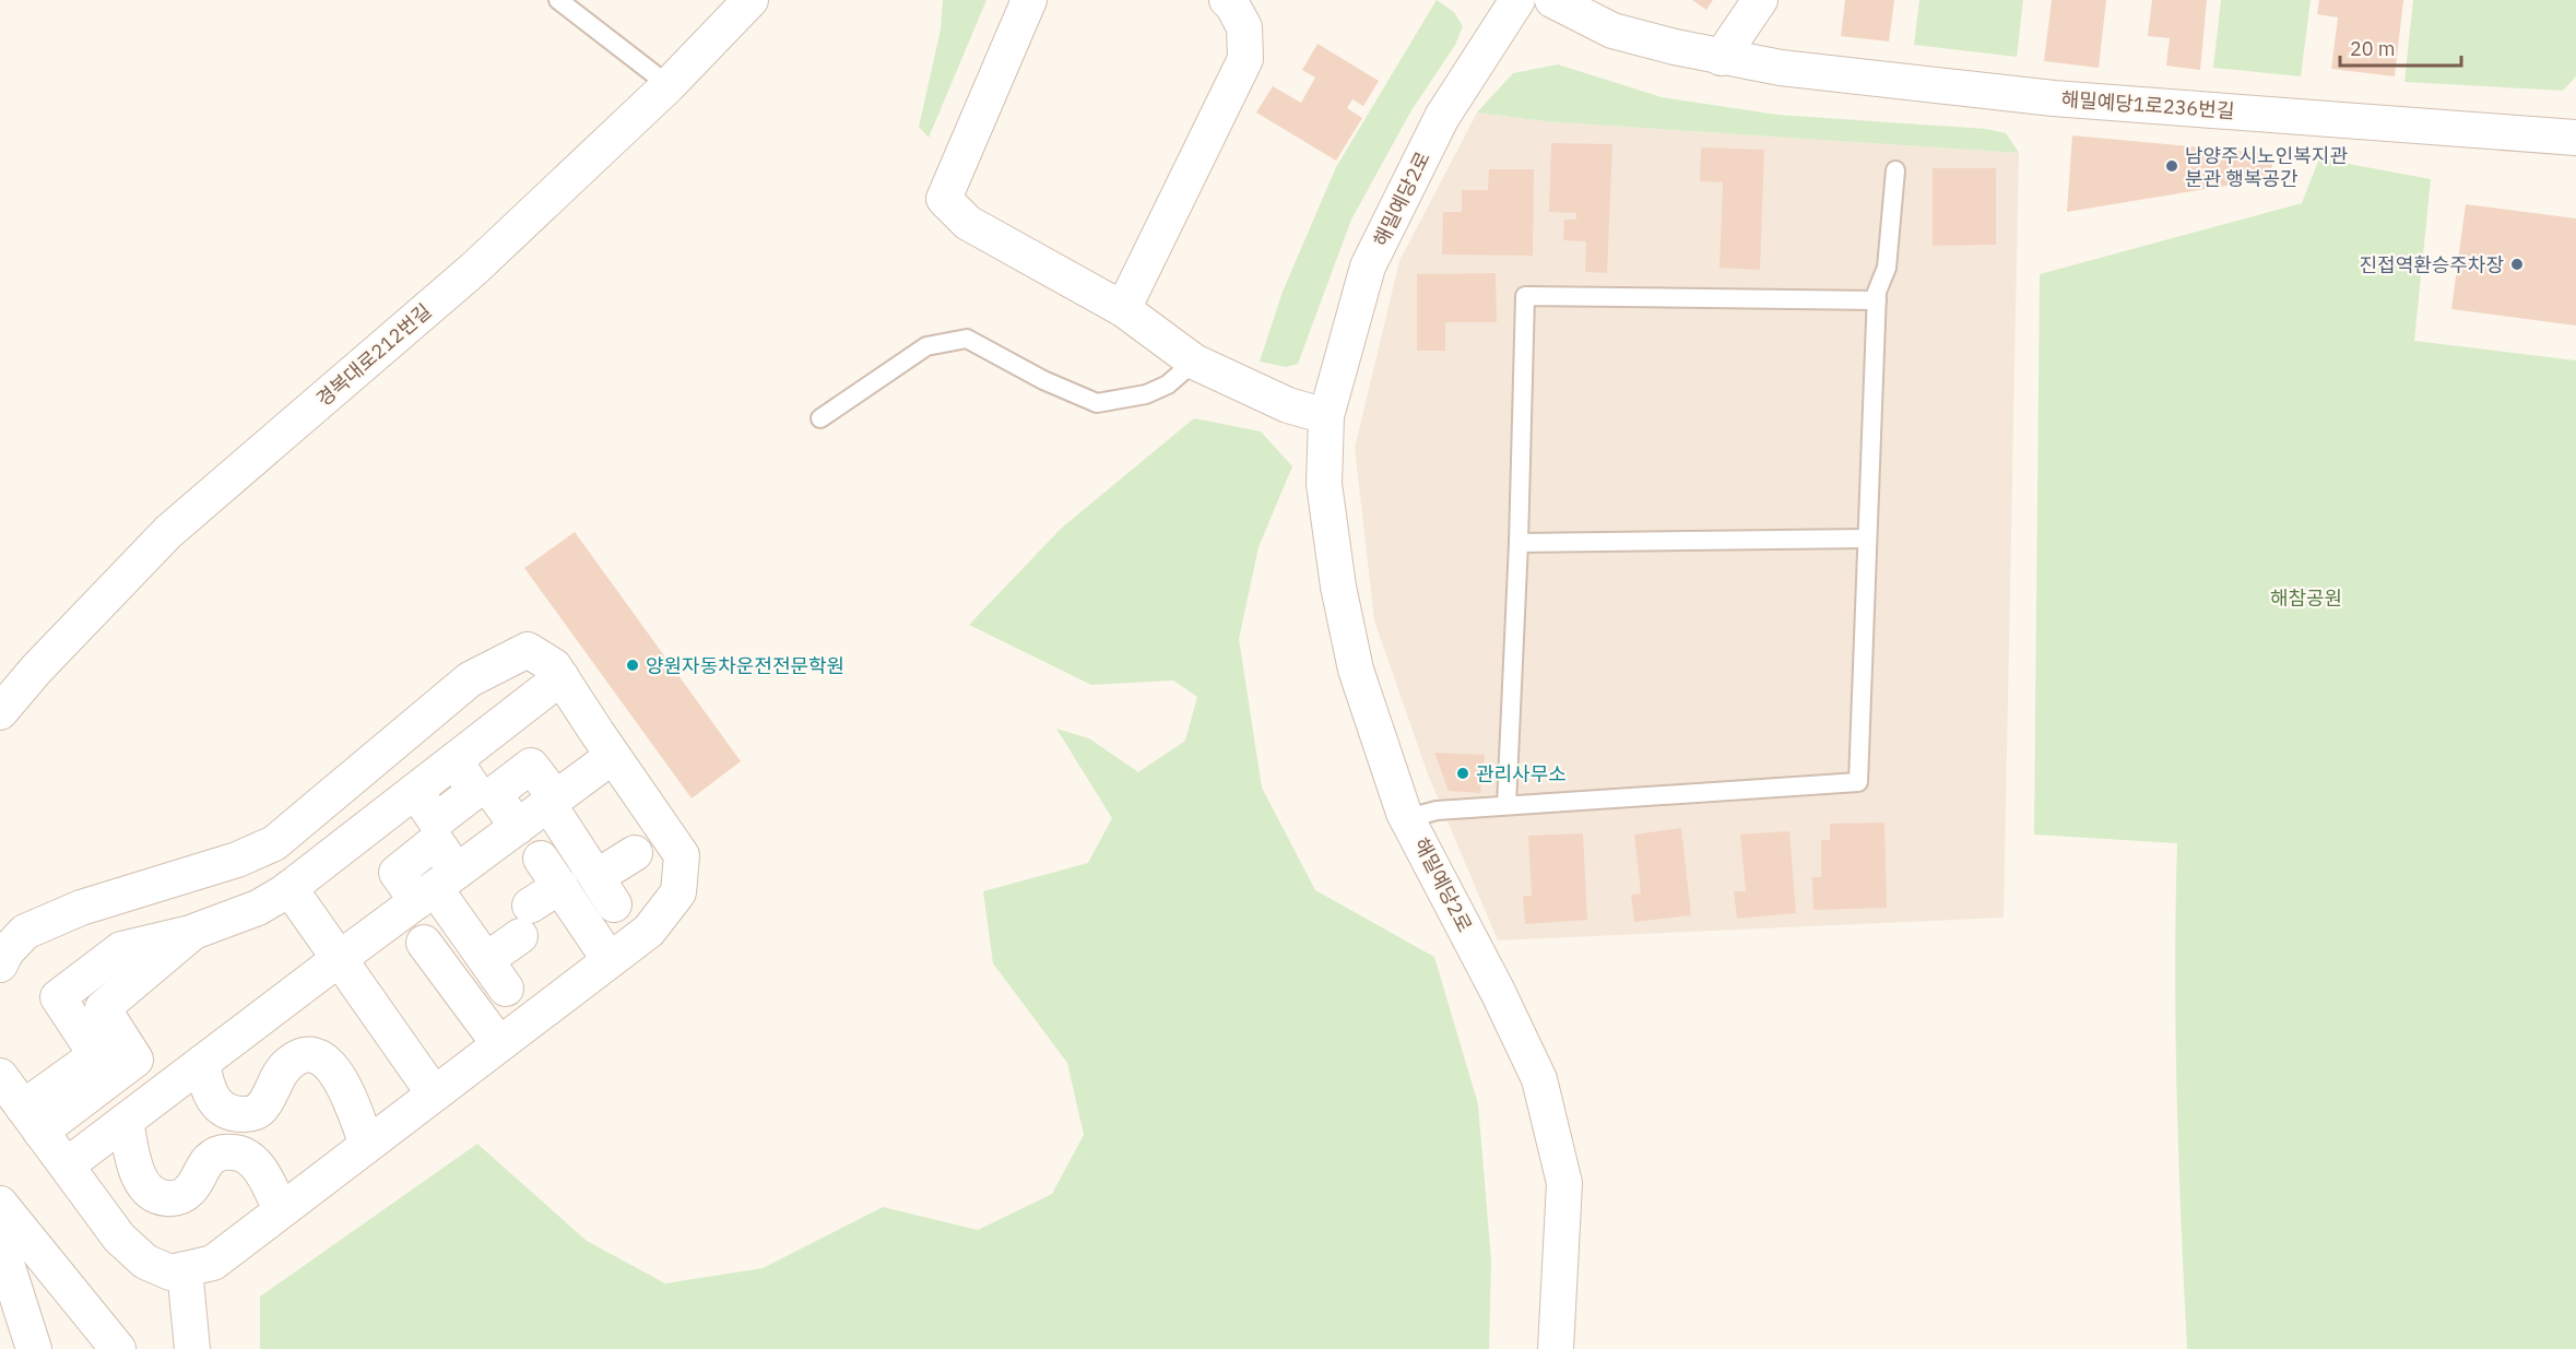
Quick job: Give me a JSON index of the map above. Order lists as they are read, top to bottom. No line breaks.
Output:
{"streets":{"street":["해밀예당1로236번길","해밀예당2로","경복대로212번길"]},"parks":["해참공원"],"places":["남양주시노인복지관 분관 행복공간","진접역환승주차장","양원자동차운전전문학원","관리사무소"],"scale_bar":"20 m"}
